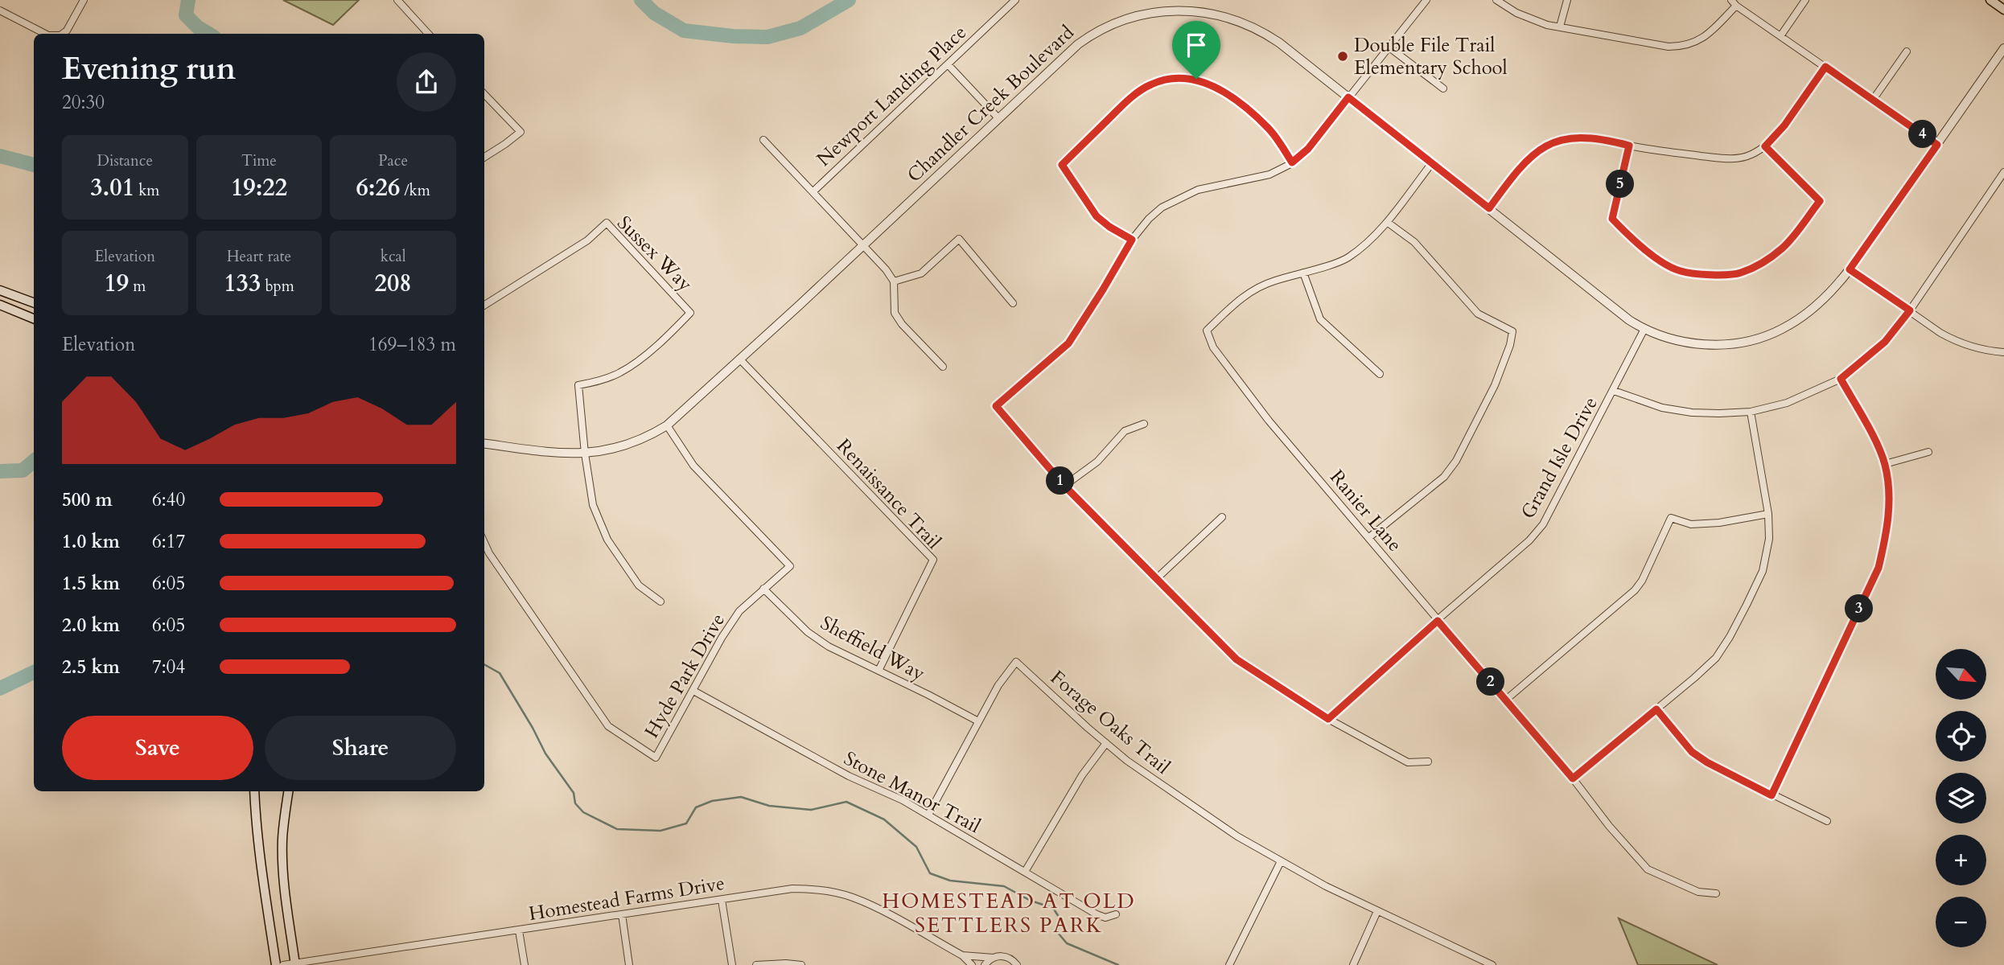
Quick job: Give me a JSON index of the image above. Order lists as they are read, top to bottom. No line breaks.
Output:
{"streets":{"street":["Newport Landing Place","Chandler Creek Boulevard","Sussex Way","Grand Isle Drive","Renaissance Trail","Ranier Lane","Sheffield Way","Hyde Park Drive","Forage Oaks Trail","Stone Manor Trail","Homestead Farms Drive"]},"crossings":[["Chandler Creek Boulevard","Sussex Way"],["Chandler Creek Boulevard","Grand Isle Drive"],["Chandler Creek Boulevard","Renaissance Trail"],["Chandler Creek Boulevard","Ranier Lane"],["Chandler Creek Boulevard","Hyde Park Drive"],["Grand Isle Drive","Ranier Lane"],["Renaissance Trail","Sheffield Way"],["Sheffield Way","Hyde Park Drive"],["Sheffield Way","Forage Oaks Trail"],["Hyde Park Drive","Stone Manor Trail"],["Forage Oaks Trail","Stone Manor Trail"]],"districts":["HOMESTEAD AT OLD SETTLERS PARK"],"places":["Double File Trail Elementary School"],"north":"bottom right","page":{"heading":["Evening run","20:30"],"pins":["4","5","1","3","2"],"stats":[["Distance","3.01 km"],["Time","19:22"],["Pace","6:26 /km"],["Elevation","19 m"],["Heart rate","133 bpm"],["kcal","208"]],"chart":["Elevation","169–183 m"],"list":[{"name":"500 m","note":"6:40"},{"name":"1.0 km","note":"6:17"},{"name":"1.5 km","note":"6:05"},{"name":"2.0 km","note":"6:05"},{"name":"2.5 km","note":"7:04"}],"map_buttons":["+","−"],"buttons":["Save","Share"]}}
